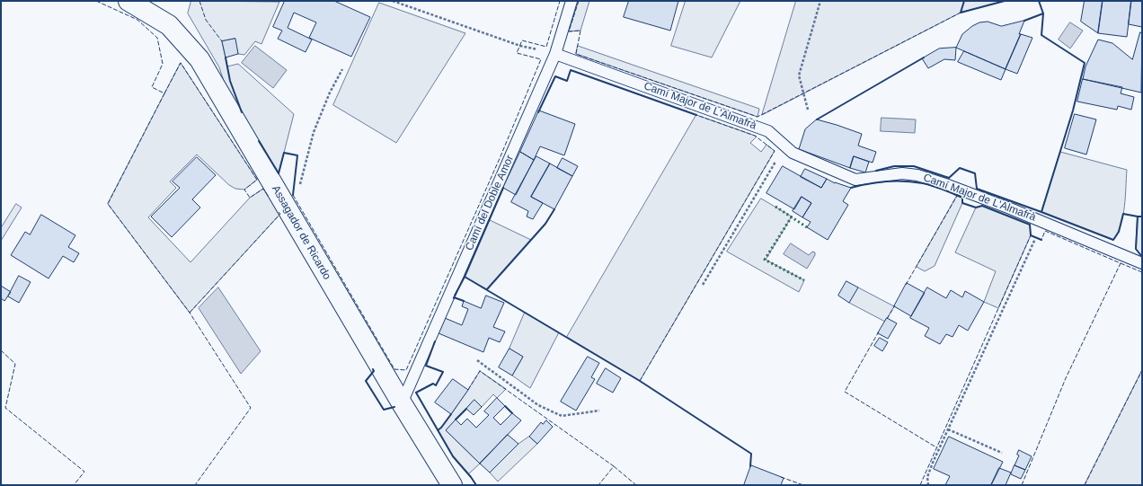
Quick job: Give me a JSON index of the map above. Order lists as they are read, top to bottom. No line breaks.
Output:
{"streets":{"street":["Assagador de Ricardo"],"lane":["Camí Major de L'Almafrà","Camí del Doble Amor"]},"crossings":[["Camí Major de L'Almafrà","Camí del Doble Amor"],["Camí del Doble Amor","Assagador de Ricardo"]]}
